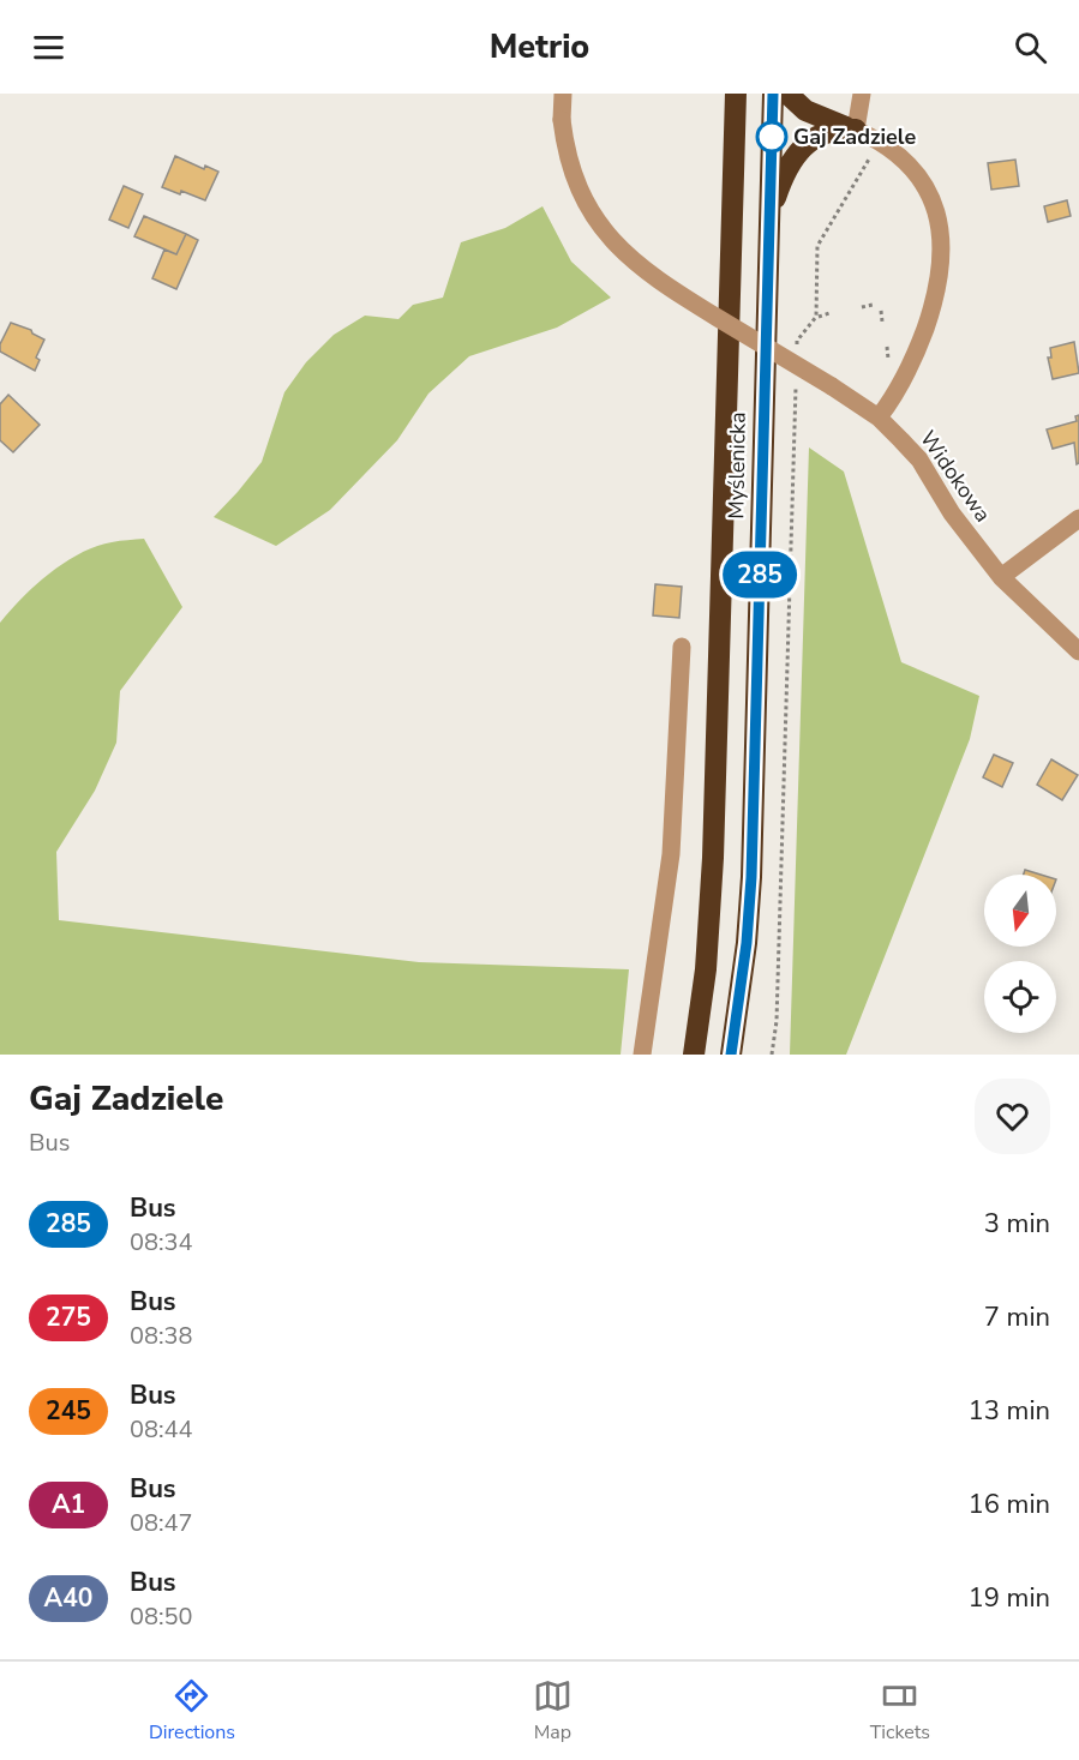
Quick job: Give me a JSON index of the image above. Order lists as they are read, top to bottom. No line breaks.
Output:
{"streets":{"highway":["Myślenicka"],"street":["Widokowa"]},"places":["Gaj Zadziele"],"lines":["bus line 285"],"north":"bottom","page":{"header":"Metrio","on_map":"285","heading":["Gaj Zadziele","Bus"],"list":[{"mark":"285","name":"Bus","note":"08:34","value":"3 min"},{"mark":"275","name":"Bus","note":"08:38","value":"7 min"},{"mark":"245","name":"Bus","note":"08:44","value":"13 min"},{"mark":"A1","name":"Bus","note":"08:47","value":"16 min"},{"mark":"A40","name":"Bus","note":"08:50","value":"19 min"}],"tabs":["Directions","Map","Tickets"]}}
